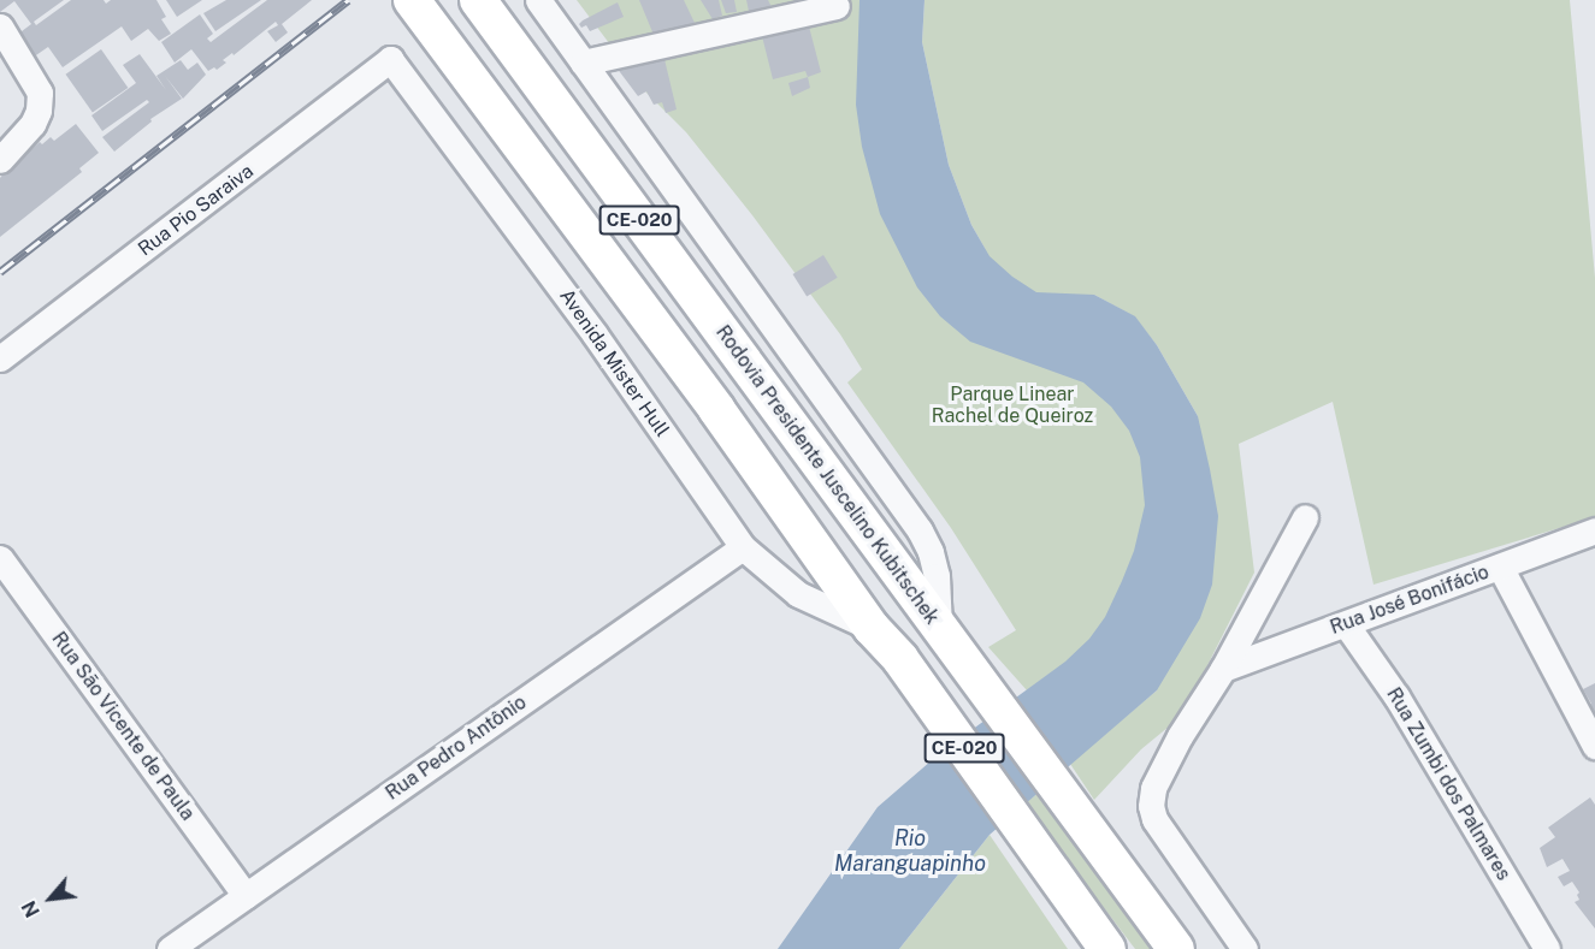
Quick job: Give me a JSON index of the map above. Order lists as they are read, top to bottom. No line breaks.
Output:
{"streets":{"highway":["CE-020","Rodovia Presidente Juscelino Kubitschek"],"street":["Rua Pio Saraiva","Avenida Mister Hull","Rua José Bonifácio","Rua São Vicente de Paula","Rua Pedro Antônio","Rua Zumbi dos Palmares"]},"crossings":[["Rua Pio Saraiva","Avenida Mister Hull"],["CE-020","Avenida Mister Hull"],["Avenida Mister Hull","Rua Pedro Antônio"],["Rua José Bonifácio","Rua Zumbi dos Palmares"],["Rua São Vicente de Paula","Rua Pedro Antônio"]],"water":["Rio Maranguapinho"],"parks":["Parque Linear Rachel de Queiroz"],"north":"bottom left"}
